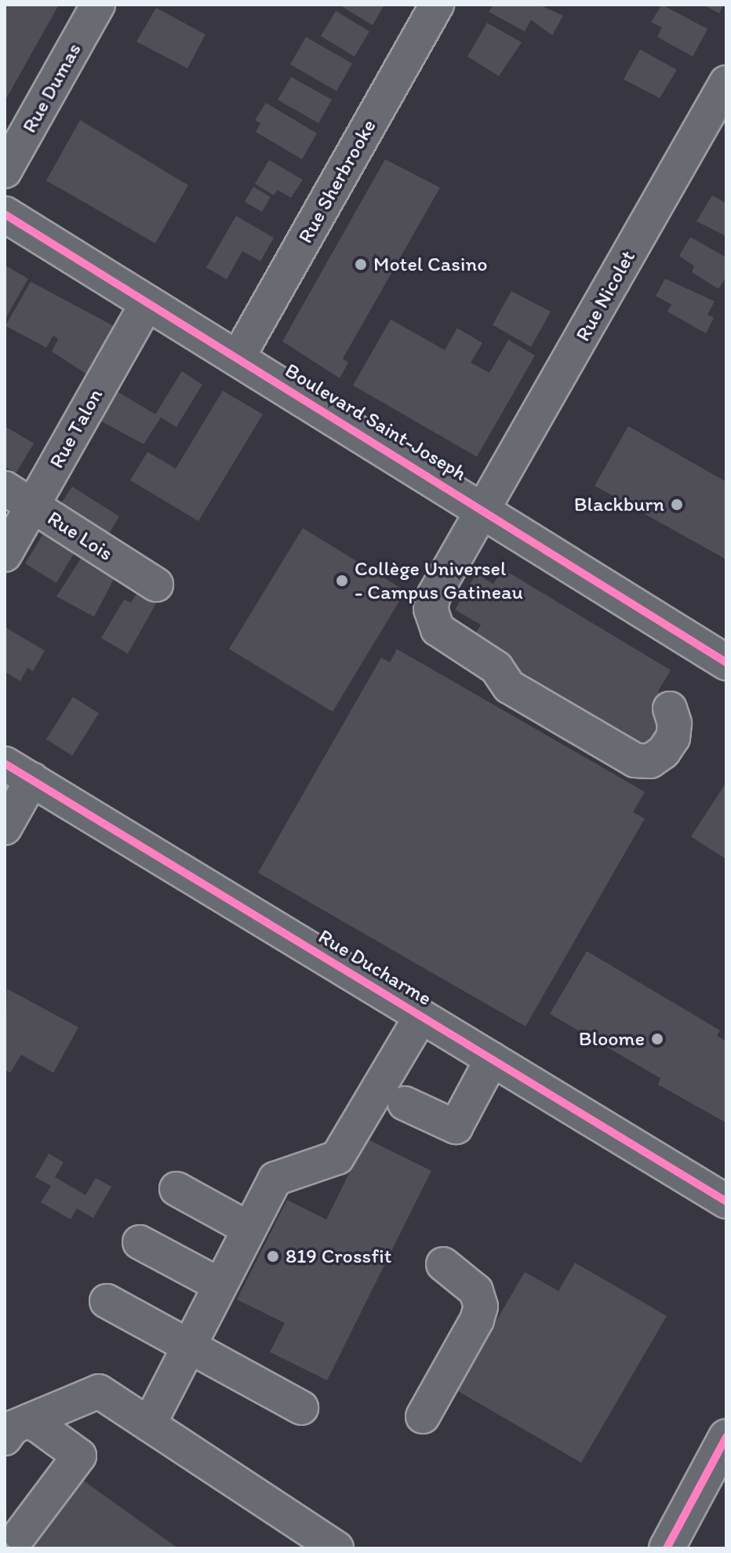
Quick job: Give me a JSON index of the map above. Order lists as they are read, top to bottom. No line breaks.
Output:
{"streets":{"main road":["Boulevard Saint-Joseph"],"street":["Rue Dumas","Rue Sherbrooke","Rue Nicolet","Rue Talon","Rue Lois","Rue Ducharme"]},"crossings":[["Rue Sherbrooke","Boulevard Saint-Joseph"],["Rue Nicolet","Boulevard Saint-Joseph"],["Boulevard Saint-Joseph","Rue Talon"],["Rue Talon","Rue Lois"]],"places":["Motel Casino","Blackburn","Collège Universel - Campus Gatineau","Bloome","819 Crossfit"]}
